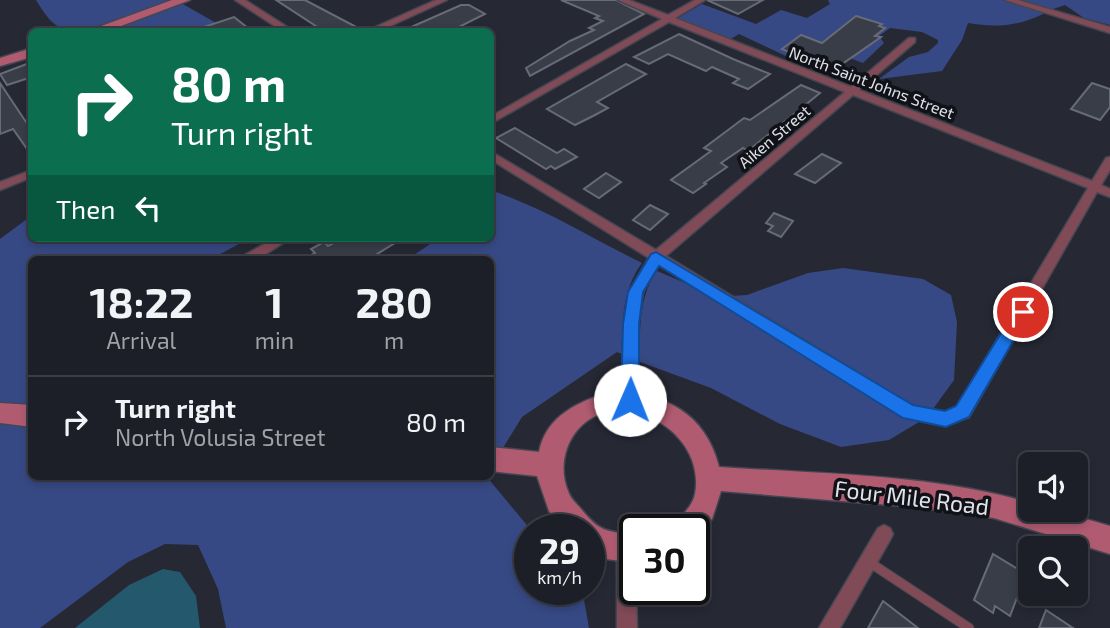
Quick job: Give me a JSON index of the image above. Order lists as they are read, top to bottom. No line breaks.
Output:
{"streets":{"street":["North Saint Johns Street","Aiken Street","Four Mile Road"]},"crossings":[["North Saint Johns Street","Aiken Street"]],"page":{"turn":["80 m","Turn right"],"then":"Then","eta":["18:22","Arrival","1","min","280","m"],"list":[{"name":"Turn right","note":"North Volusia Street","value":"80 m"}],"speed":"29 km/h","limit":"30"}}
